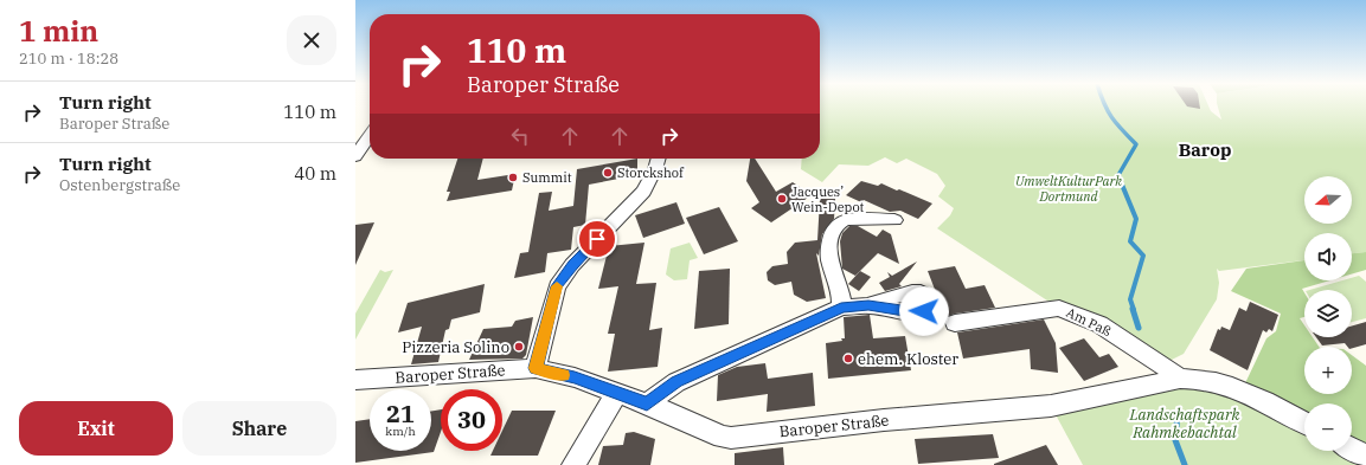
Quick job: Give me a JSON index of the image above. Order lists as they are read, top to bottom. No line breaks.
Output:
{"streets":{"street":["Am Paß","Baroper Straße"]},"crossings":[["Am Paß","Baroper Straße"]],"districts":["Barop"],"parks":["UmweltKulturPark Dortmund","Landschaftspark Rahmkebachtal"],"places":["Storckshof","Summit","Jacques’ Wein-Depot","Pizzeria Solino","ehem. Kloster"],"north":"left","page":{"heading":["1 min","210 m · 18:28"],"turn":["110 m","Baroper Straße"],"list":[{"name":"Turn right","note":"Baroper Straße","value":"110 m"},{"name":"Turn right","note":"Ostenbergstraße","value":"40 m"}],"map_buttons":["+","−"],"speed":"21 km/h","limit":"30","buttons":["Exit","Share"]}}
